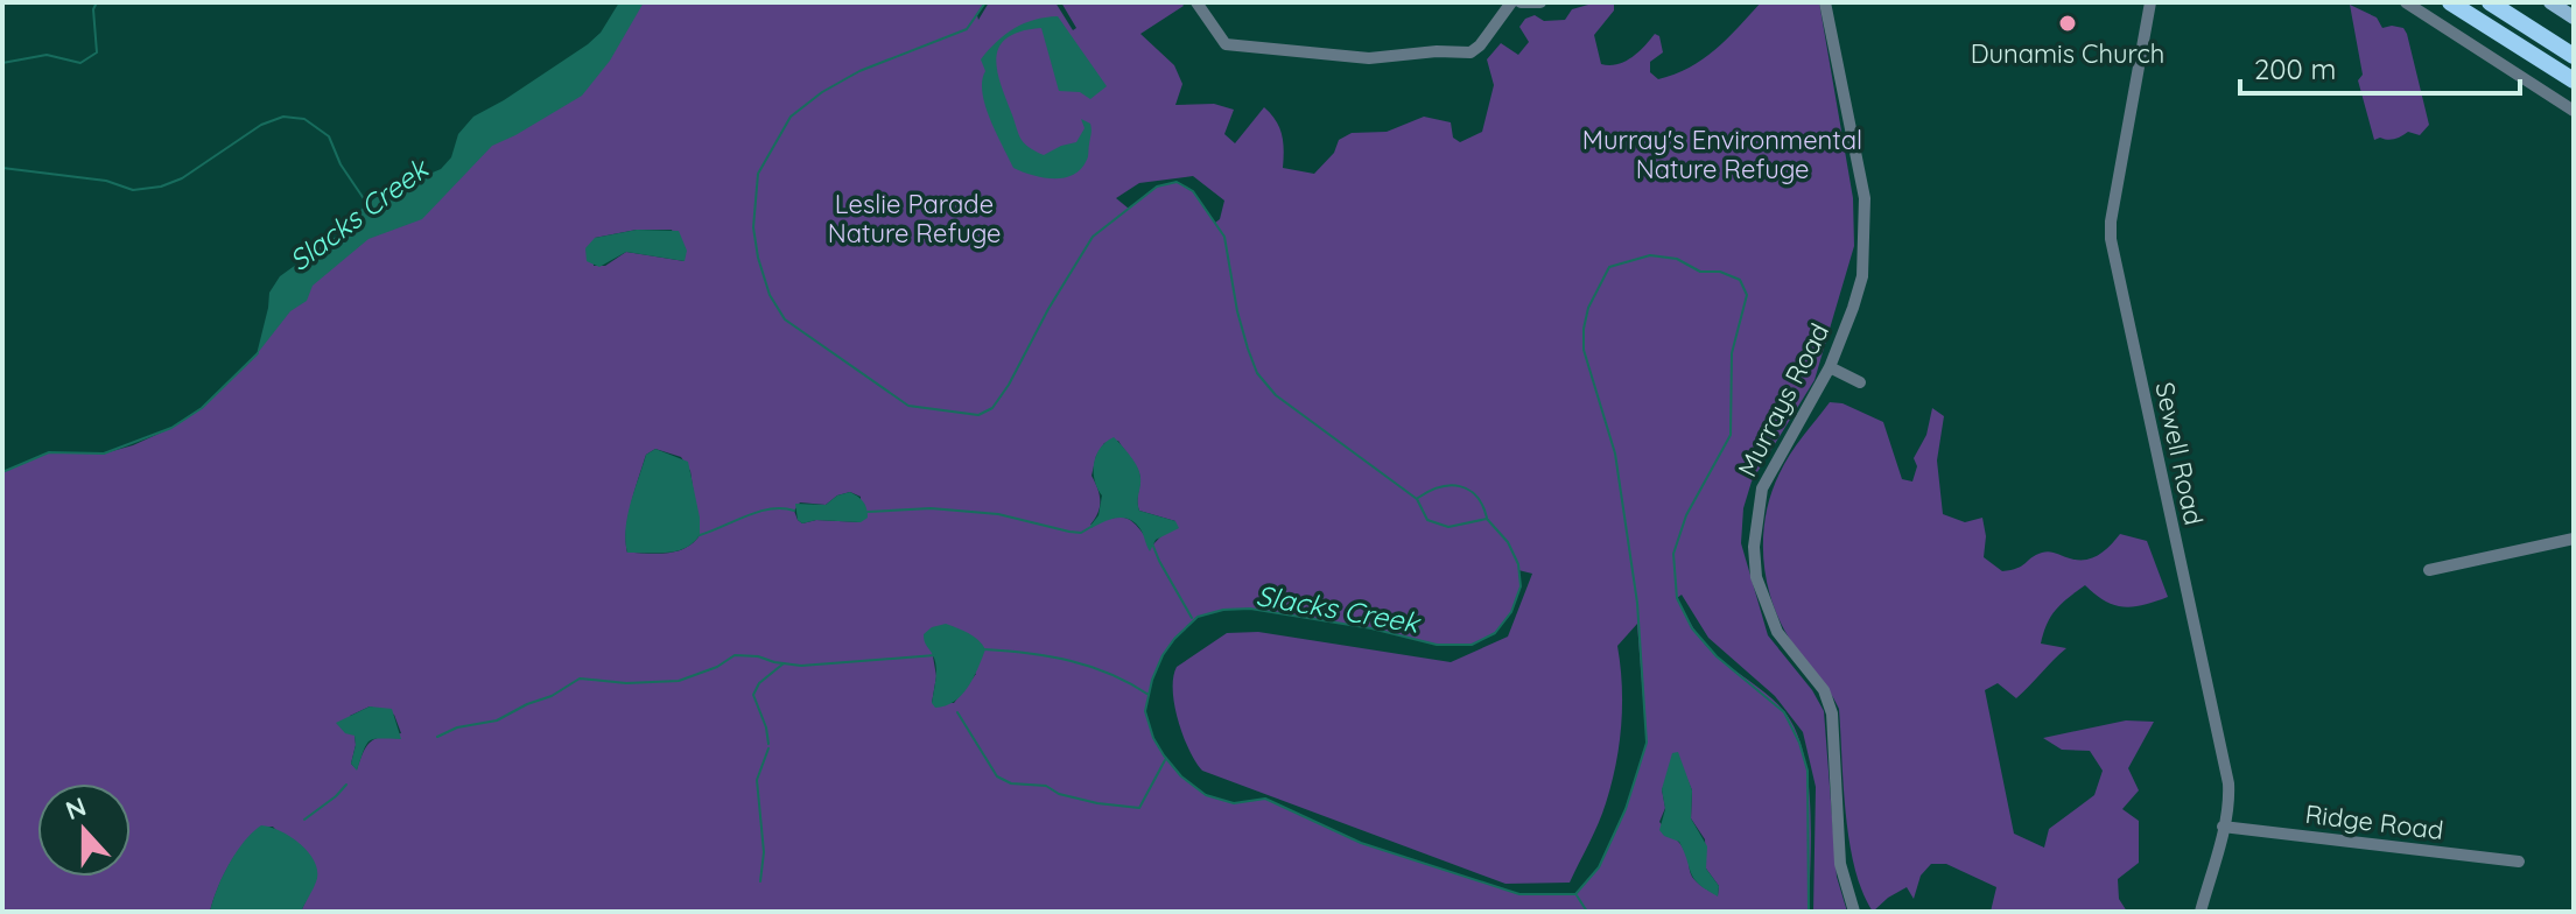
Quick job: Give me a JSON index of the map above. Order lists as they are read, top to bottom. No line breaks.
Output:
{"streets":{"street":["Murrays Road","Sewell Road","Ridge Road"]},"crossings":[["Sewell Road","Ridge Road"]],"water":["Slacks Creek"],"parks":["Murray's Environmental Nature Refuge","Leslie Parade Nature Refuge"],"places":["Dunamis Church"],"scale_bar":"200 m","north":"top"}
